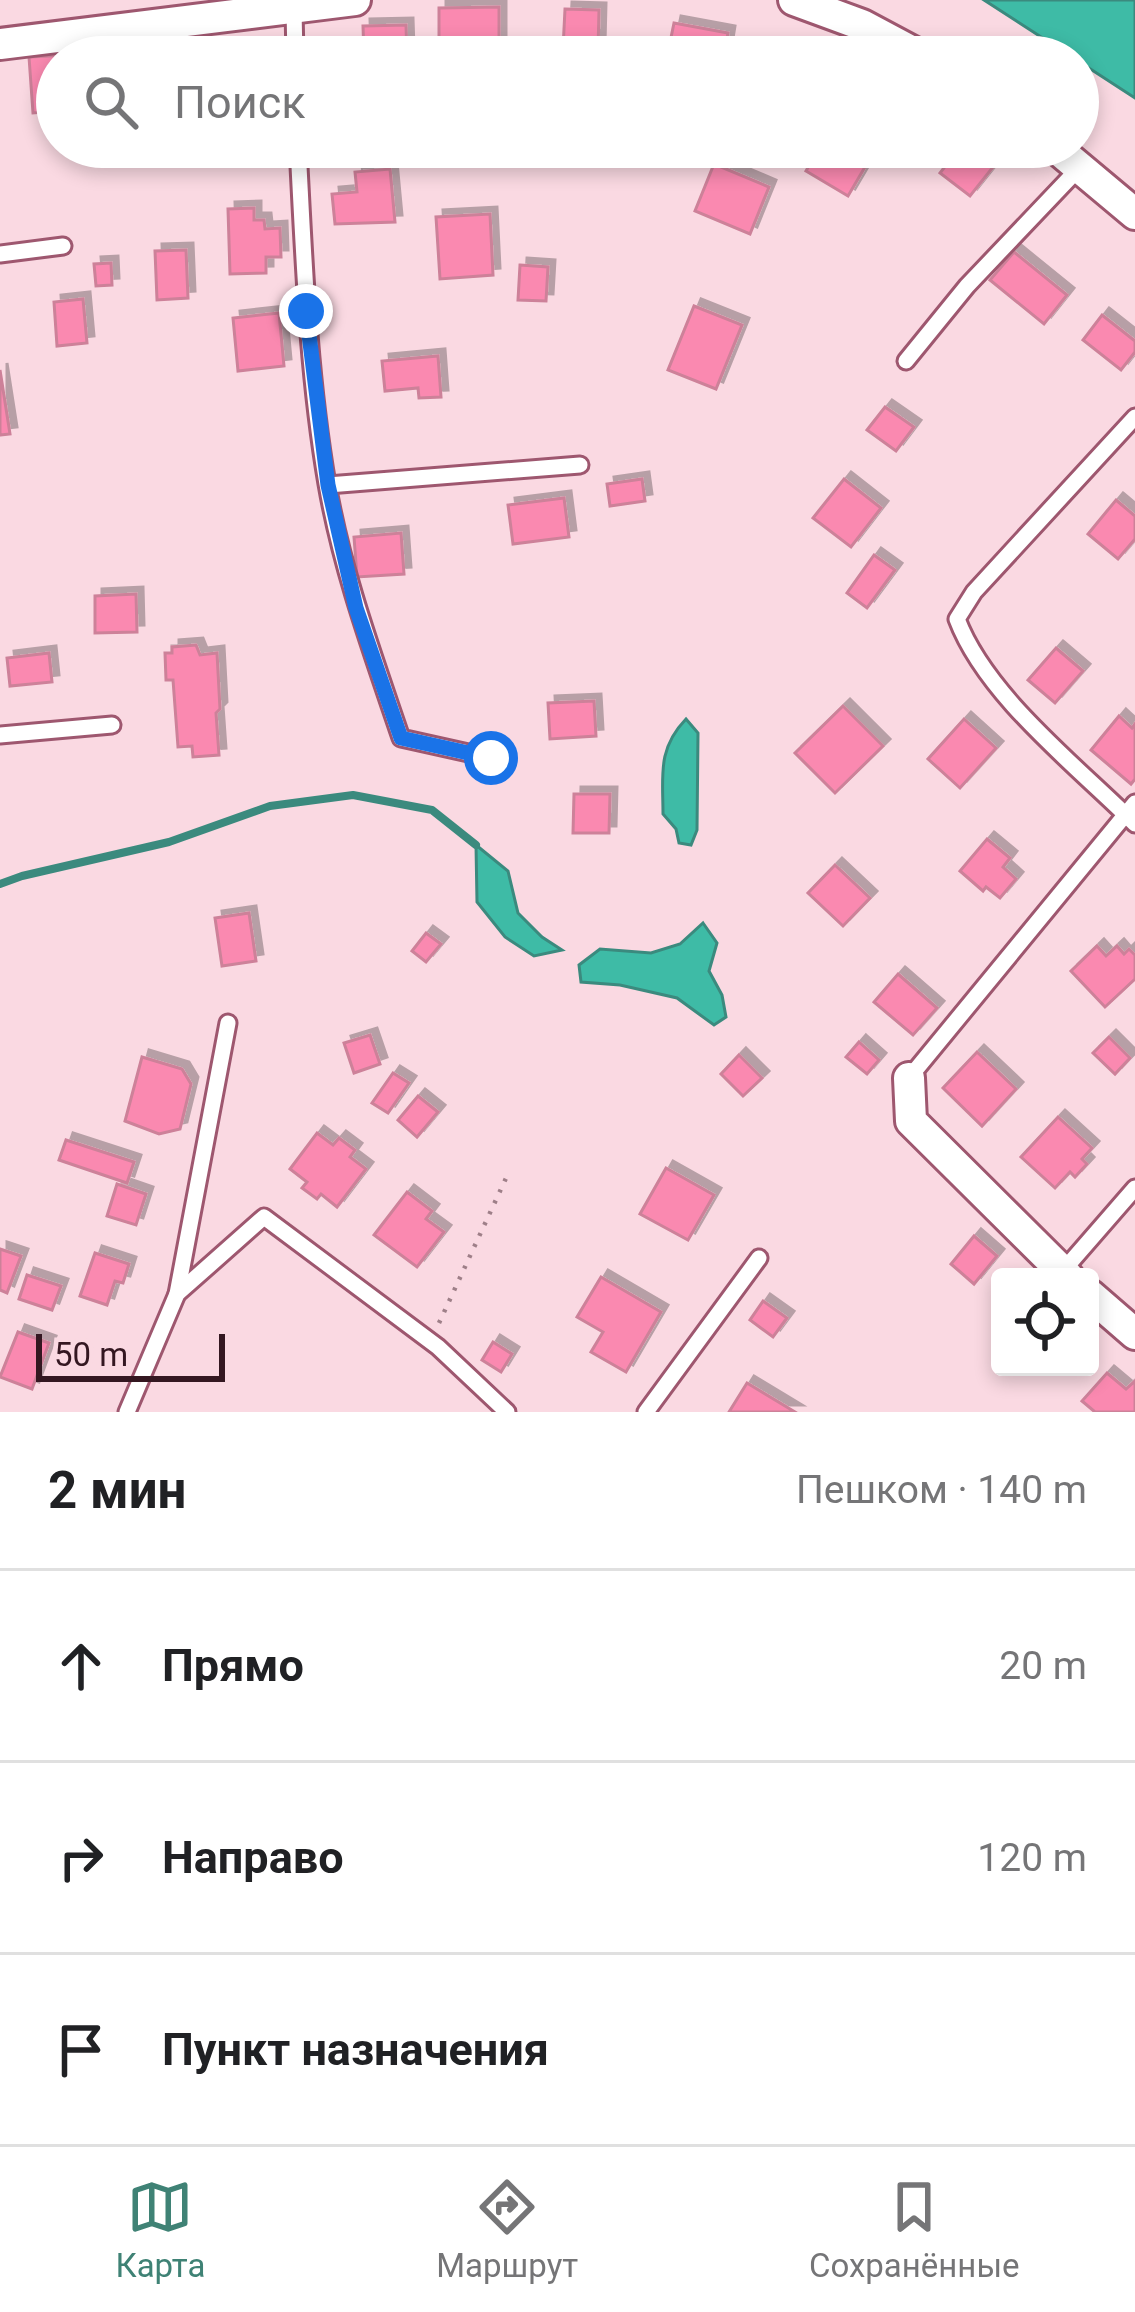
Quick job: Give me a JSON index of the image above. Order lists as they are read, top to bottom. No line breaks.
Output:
{"scale_bar":"50 m","page":{"search":"Поиск","scale":"50 m","heading":["2 мин","Пешком · 140 m"],"list":[["Прямо","20 m"],["Направо","120 m"],"Пункт назначения"],"nav":["Карта","Маршрут","Сохранённые"]}}
